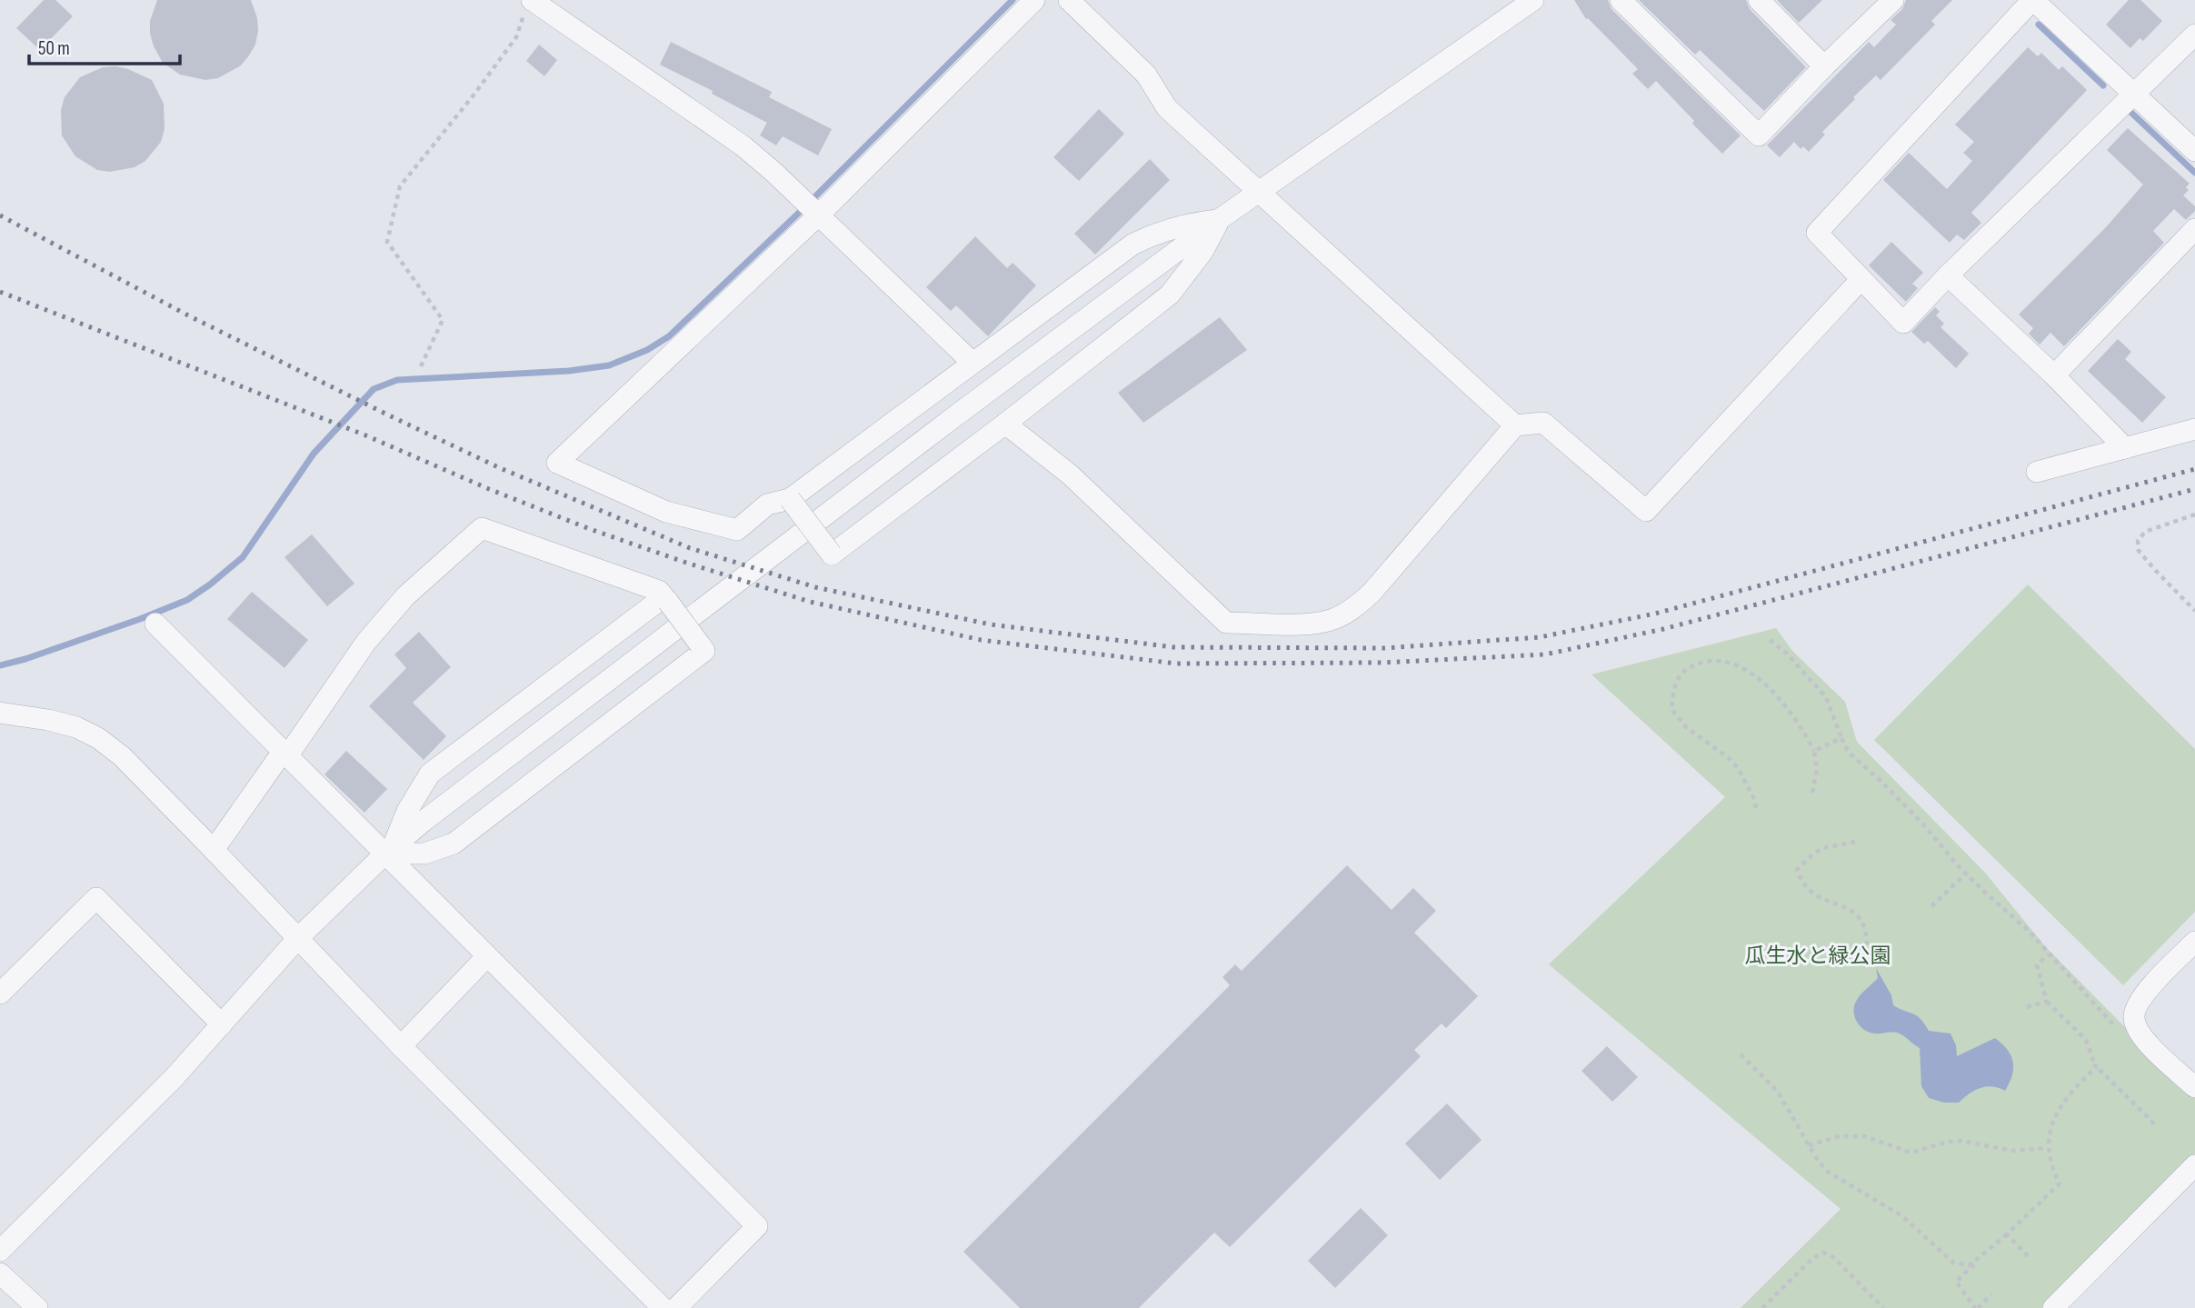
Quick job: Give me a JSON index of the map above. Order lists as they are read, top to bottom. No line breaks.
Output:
{"parks":["瓜生水と緑公園"],"scale_bar":"50 m"}
